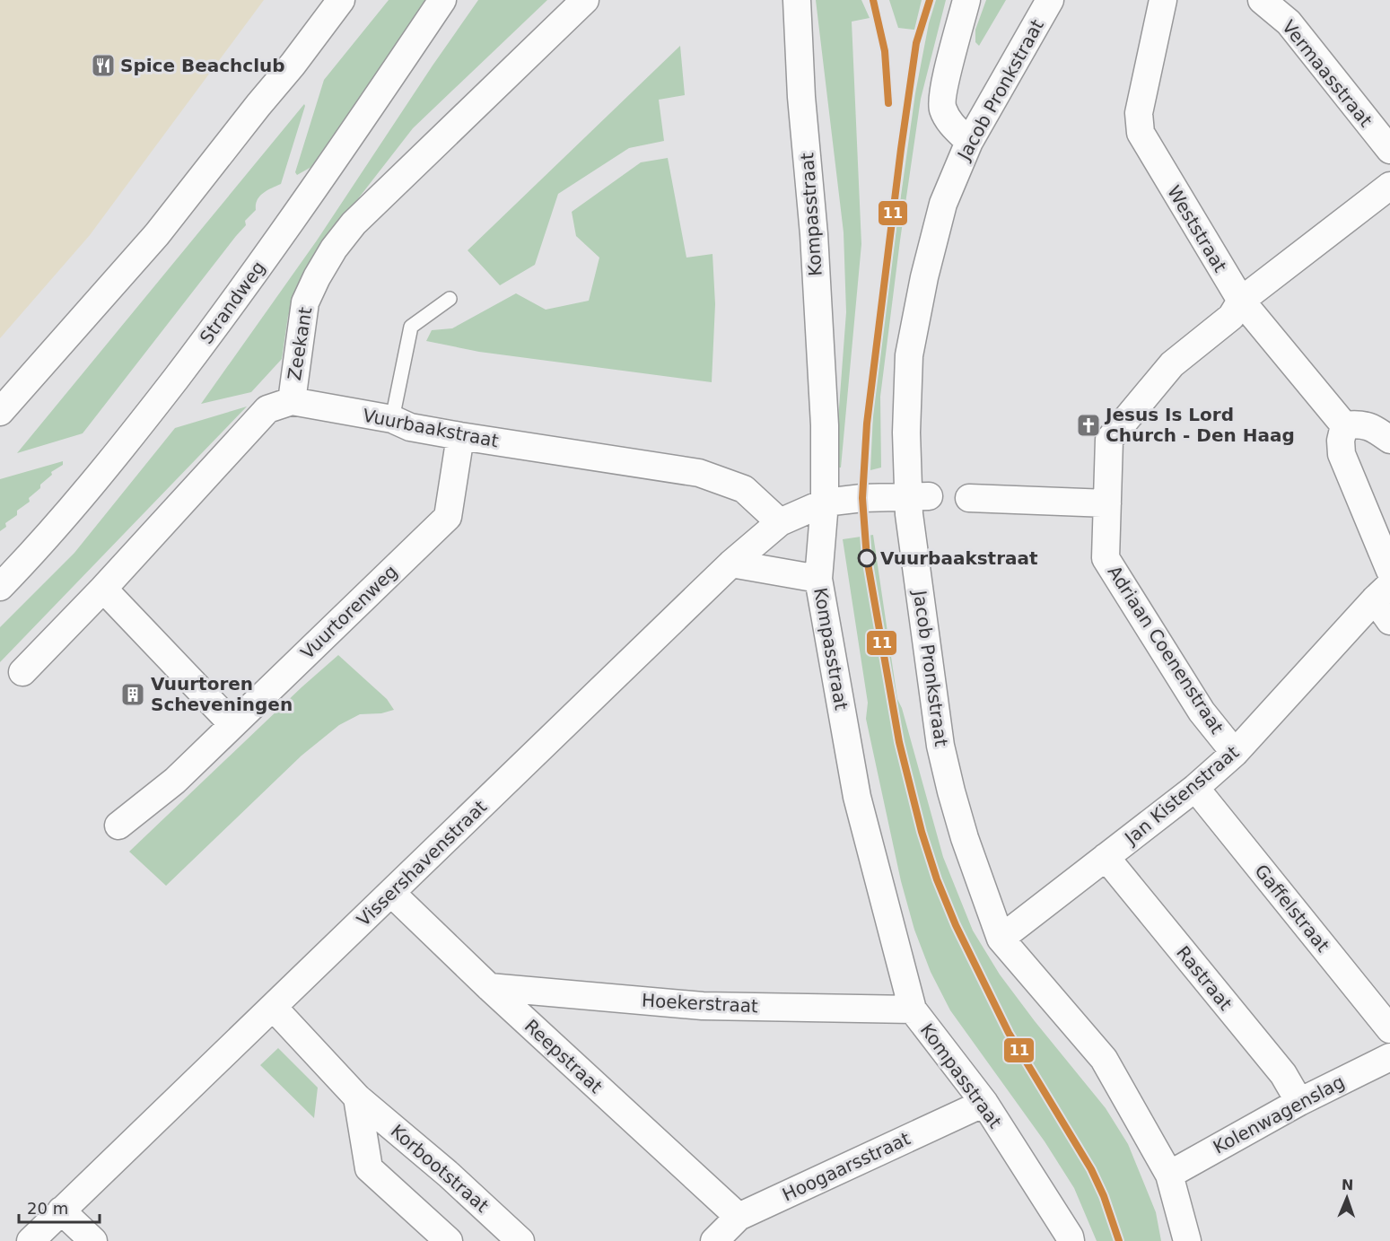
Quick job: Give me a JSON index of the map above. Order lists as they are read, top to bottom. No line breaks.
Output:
{"streets":{"street":["Vermaasstraat","Jacob Pronkstraat","Kompasstraat","Weststraat","Strandweg","Zeekant","Vuurbaakstraat","Vuurtorenweg","Adriaan Coenenstraat","Jan Kistenstraat","Vissershavenstraat","Gaffelstraat","Rastraat","Hoekerstraat","Reepstraat","Kolenwagenslag","Hoogaarsstraat","Korbootstraat"]},"crossings":[["Jacob Pronkstraat","Jan Kistenstraat"],["Jacob Pronkstraat","Kolenwagenslag"],["Kompasstraat","Vissershavenstraat"],["Kompasstraat","Hoekerstraat"],["Kompasstraat","Hoogaarsstraat"],["Weststraat","Adriaan Coenenstraat"],["Zeekant","Vuurbaakstraat"],["Vuurbaakstraat","Vuurtorenweg"],["Vuurbaakstraat","Vissershavenstraat"],["Adriaan Coenenstraat","Jan Kistenstraat"],["Jan Kistenstraat","Gaffelstraat"],["Jan Kistenstraat","Rastraat"],["Vissershavenstraat","Reepstraat"],["Vissershavenstraat","Korbootstraat"],["Rastraat","Kolenwagenslag"],["Hoekerstraat","Reepstraat"],["Reepstraat","Hoogaarsstraat"]],"places":{"restaurant":["Spice Beachclub"],"church":["Jesus Is Lord Church - Den Haag"],"other":["Vuurbaakstraat"],"building":["Vuurtoren Scheveningen"]},"lines":["transit line 11"],"scale_bar":"20 m","north":"top"}
